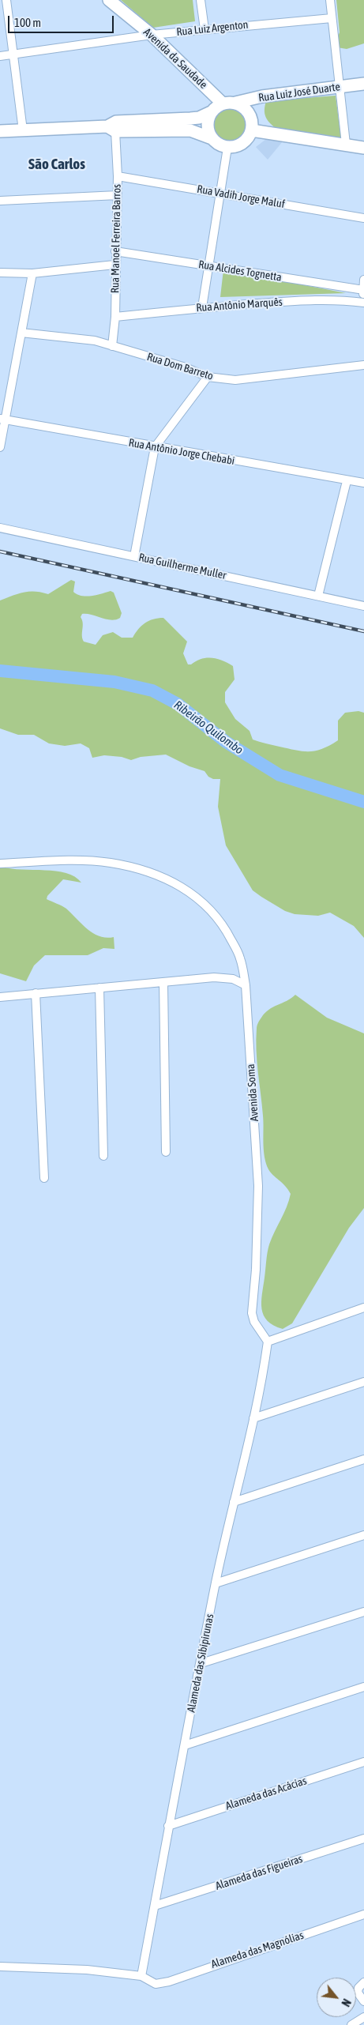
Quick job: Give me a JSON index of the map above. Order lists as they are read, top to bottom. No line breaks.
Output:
{"streets":{"main road":["Avenida da Saudade","Rua Luiz José Duarte"],"street":["Rua Luiz Argenton","Rua Vadih Jorge Maluf","Rua Manoel Ferreira Barros","Rua Alcides Tognetta","Rua Antônio Marquês","Rua Dom Barreto","Rua Antônio Jorge Chebabi","Rua Guilherme Muller","Avenida Soma","Alameda das Sibipirunas","Alameda das Acácias","Alameda das Figueiras","Alameda das Magnólias"]},"crossings":[["Rua Luiz Argenton","Avenida da Saudade"],["Avenida da Saudade","Rua Luiz José Duarte"],["Rua Vadih Jorge Maluf","Rua Manoel Ferreira Barros"],["Rua Manoel Ferreira Barros","Rua Alcides Tognetta"],["Rua Manoel Ferreira Barros","Rua Antônio Marquês"],["Rua Manoel Ferreira Barros","Rua Dom Barreto"],["Avenida Soma","Alameda das Sibipirunas"],["Alameda das Sibipirunas","Alameda das Acácias"],["Alameda das Sibipirunas","Alameda das Figueiras"],["Alameda das Sibipirunas","Alameda das Magnólias"]],"districts":["São Carlos"],"water":["Ribeirão Quilombo"],"scale_bar":"100 m","north":"bottom right"}
